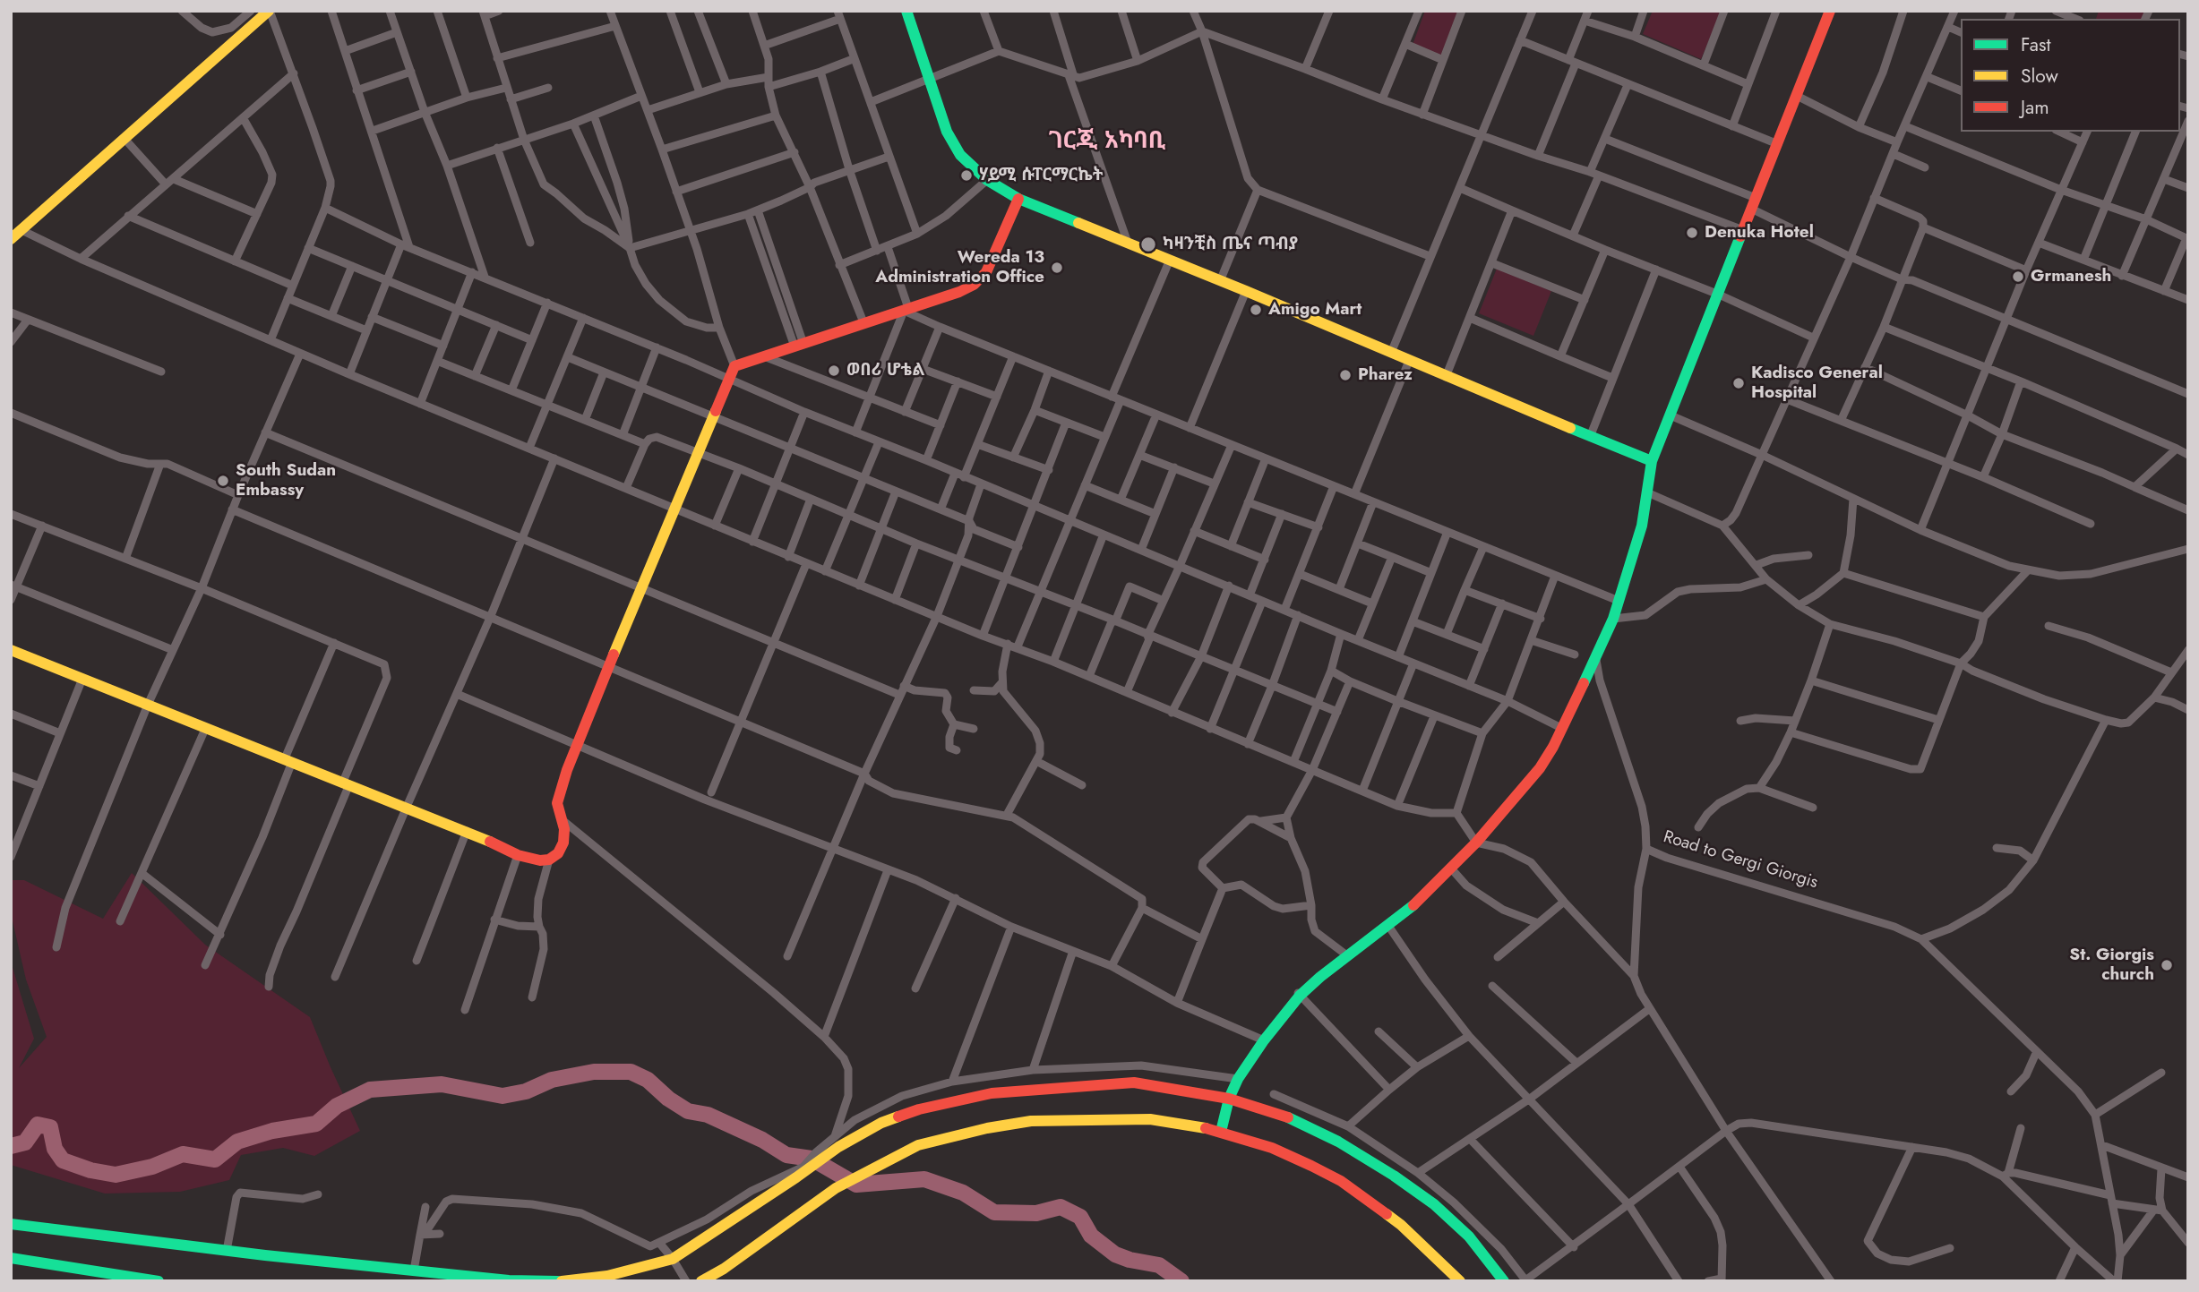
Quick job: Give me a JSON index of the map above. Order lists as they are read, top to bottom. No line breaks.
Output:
{"streets":{"street":["Road to Gergi Giorgis"]},"districts":["ገርጂ አካባቢ"],"places":["ሃይሚ ሱፐርማርኬት","Denuka Hotel","ካዛንቺስ ጤና ጣብያ","Wereda 13 Administration Office","Grmanesh","Amigo Mart","ወበሪ ሆቴል","Pharez","Kadisco General Hospital","South Sudan Embassy","St. Giorgis church"],"legend":["Fast","Slow","Jam"]}
